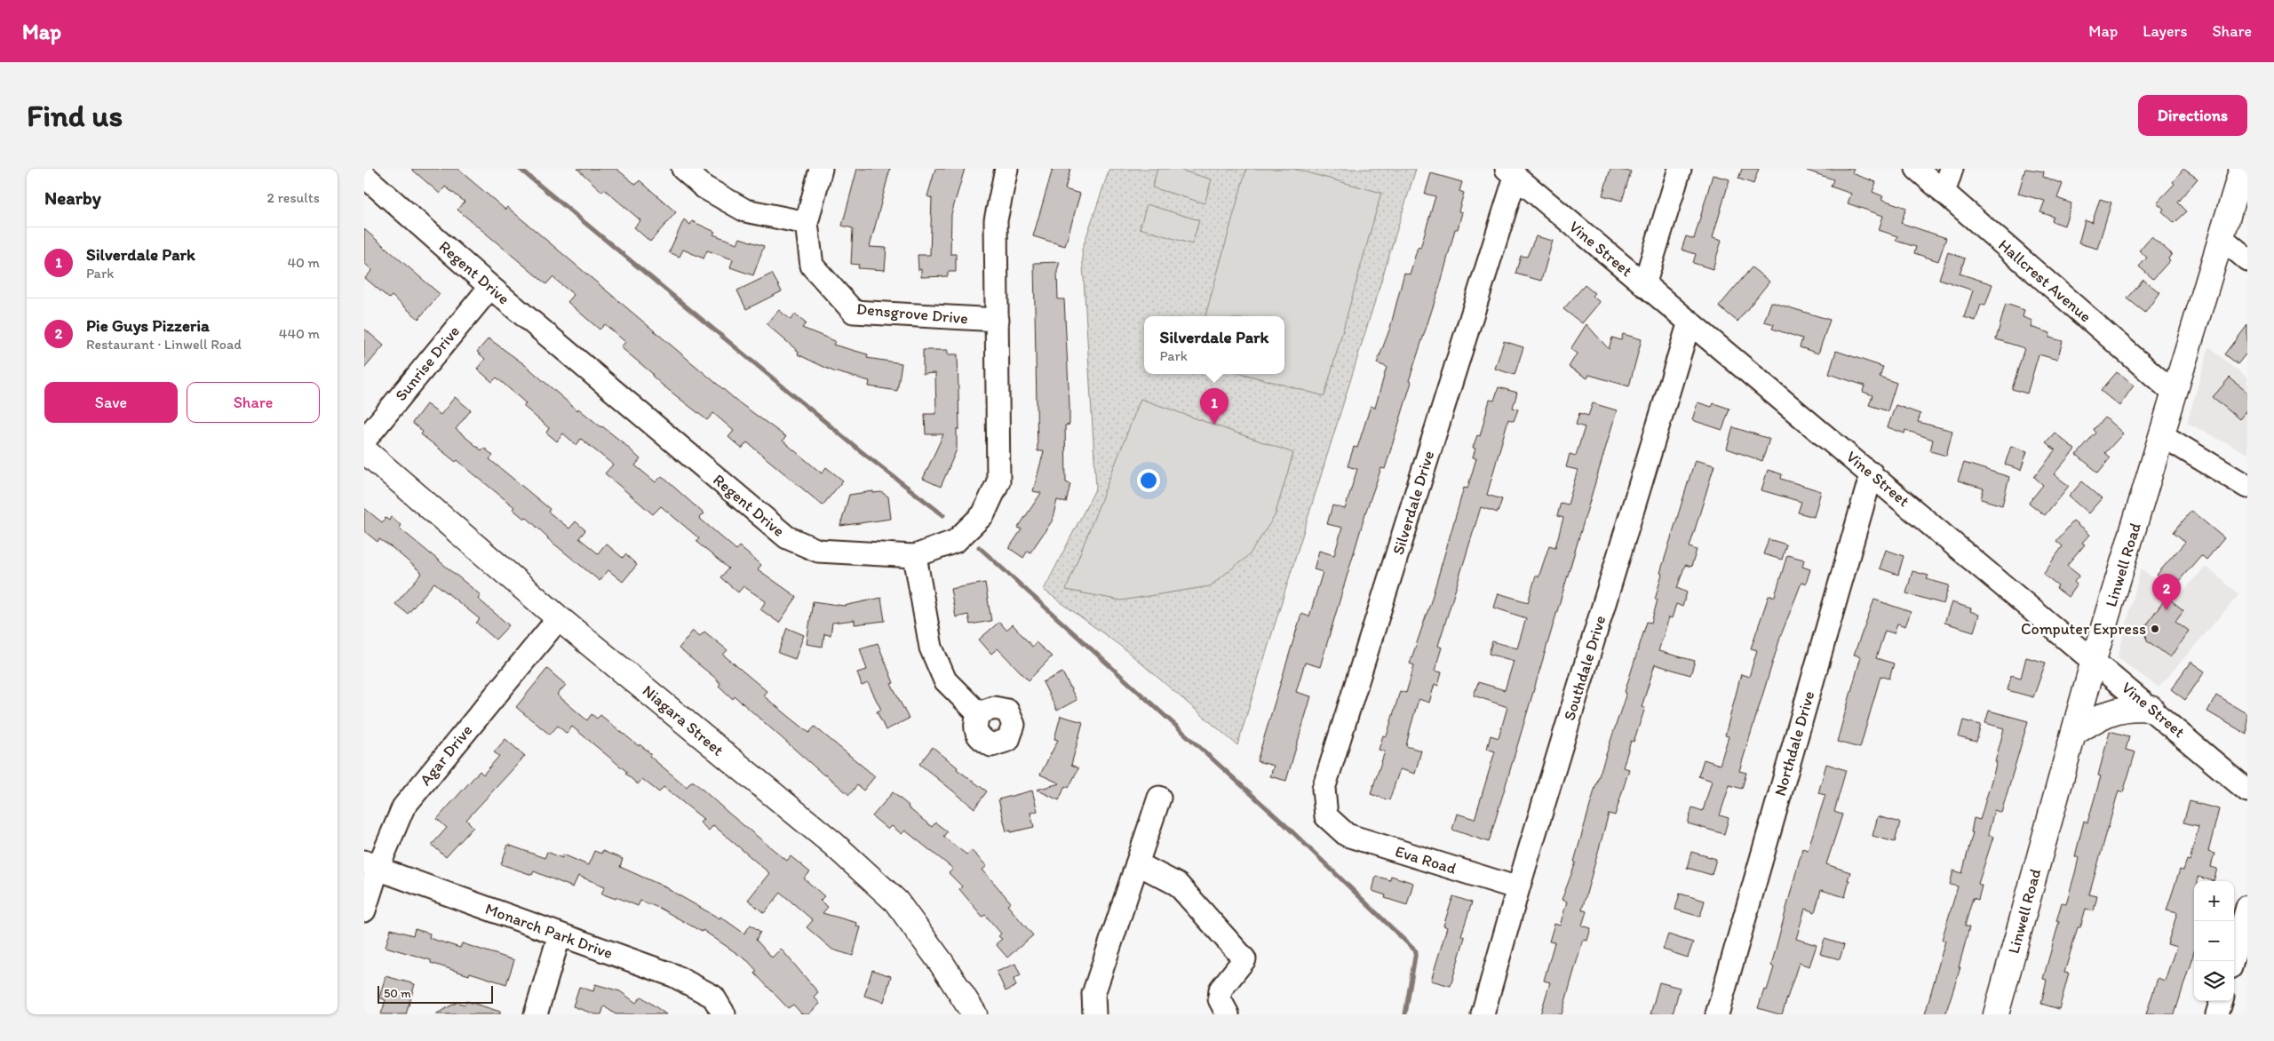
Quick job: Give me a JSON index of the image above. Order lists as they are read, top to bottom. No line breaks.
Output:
{"streets":{"main road":["Linwell Road","Niagara Street"],"street":["Vine Street","Regent Drive","Hallcrest Avenue","Densgrove Drive","Sunrise Drive","Silverdale Drive","Southdale Drive","Northdale Drive","Agar Drive","Eva Road","Monarch Park Drive"]},"crossings":[["Vine Street","Silverdale Drive"],["Vine Street","Linwell Road"],["Vine Street","Southdale Drive"],["Vine Street","Northdale Drive"],["Regent Drive","Densgrove Drive"],["Regent Drive","Sunrise Drive"],["Hallcrest Avenue","Linwell Road"],["Silverdale Drive","Eva Road"],["Southdale Drive","Eva Road"],["Niagara Street","Agar Drive"],["Agar Drive","Monarch Park Drive"]],"places":["Computer Express"],"scale_bar":"50 m","page":{"header":"Map","nav":["Map","Layers","Share"],"buttons":["Directions",["Save","Share"]],"title":"Find us","heading":["Nearby","2 results"],"list":[{"mark":"1","name":"Silverdale Park","note":"Park","value":"40 m"},{"mark":"2","name":"Pie Guys Pizzeria","note":"Restaurant · Linwell Road","value":"440 m"}],"popup":["Silverdale Park","Park"],"pins":["1","2"],"map_buttons":["+","−"],"scale":"50 m"}}
